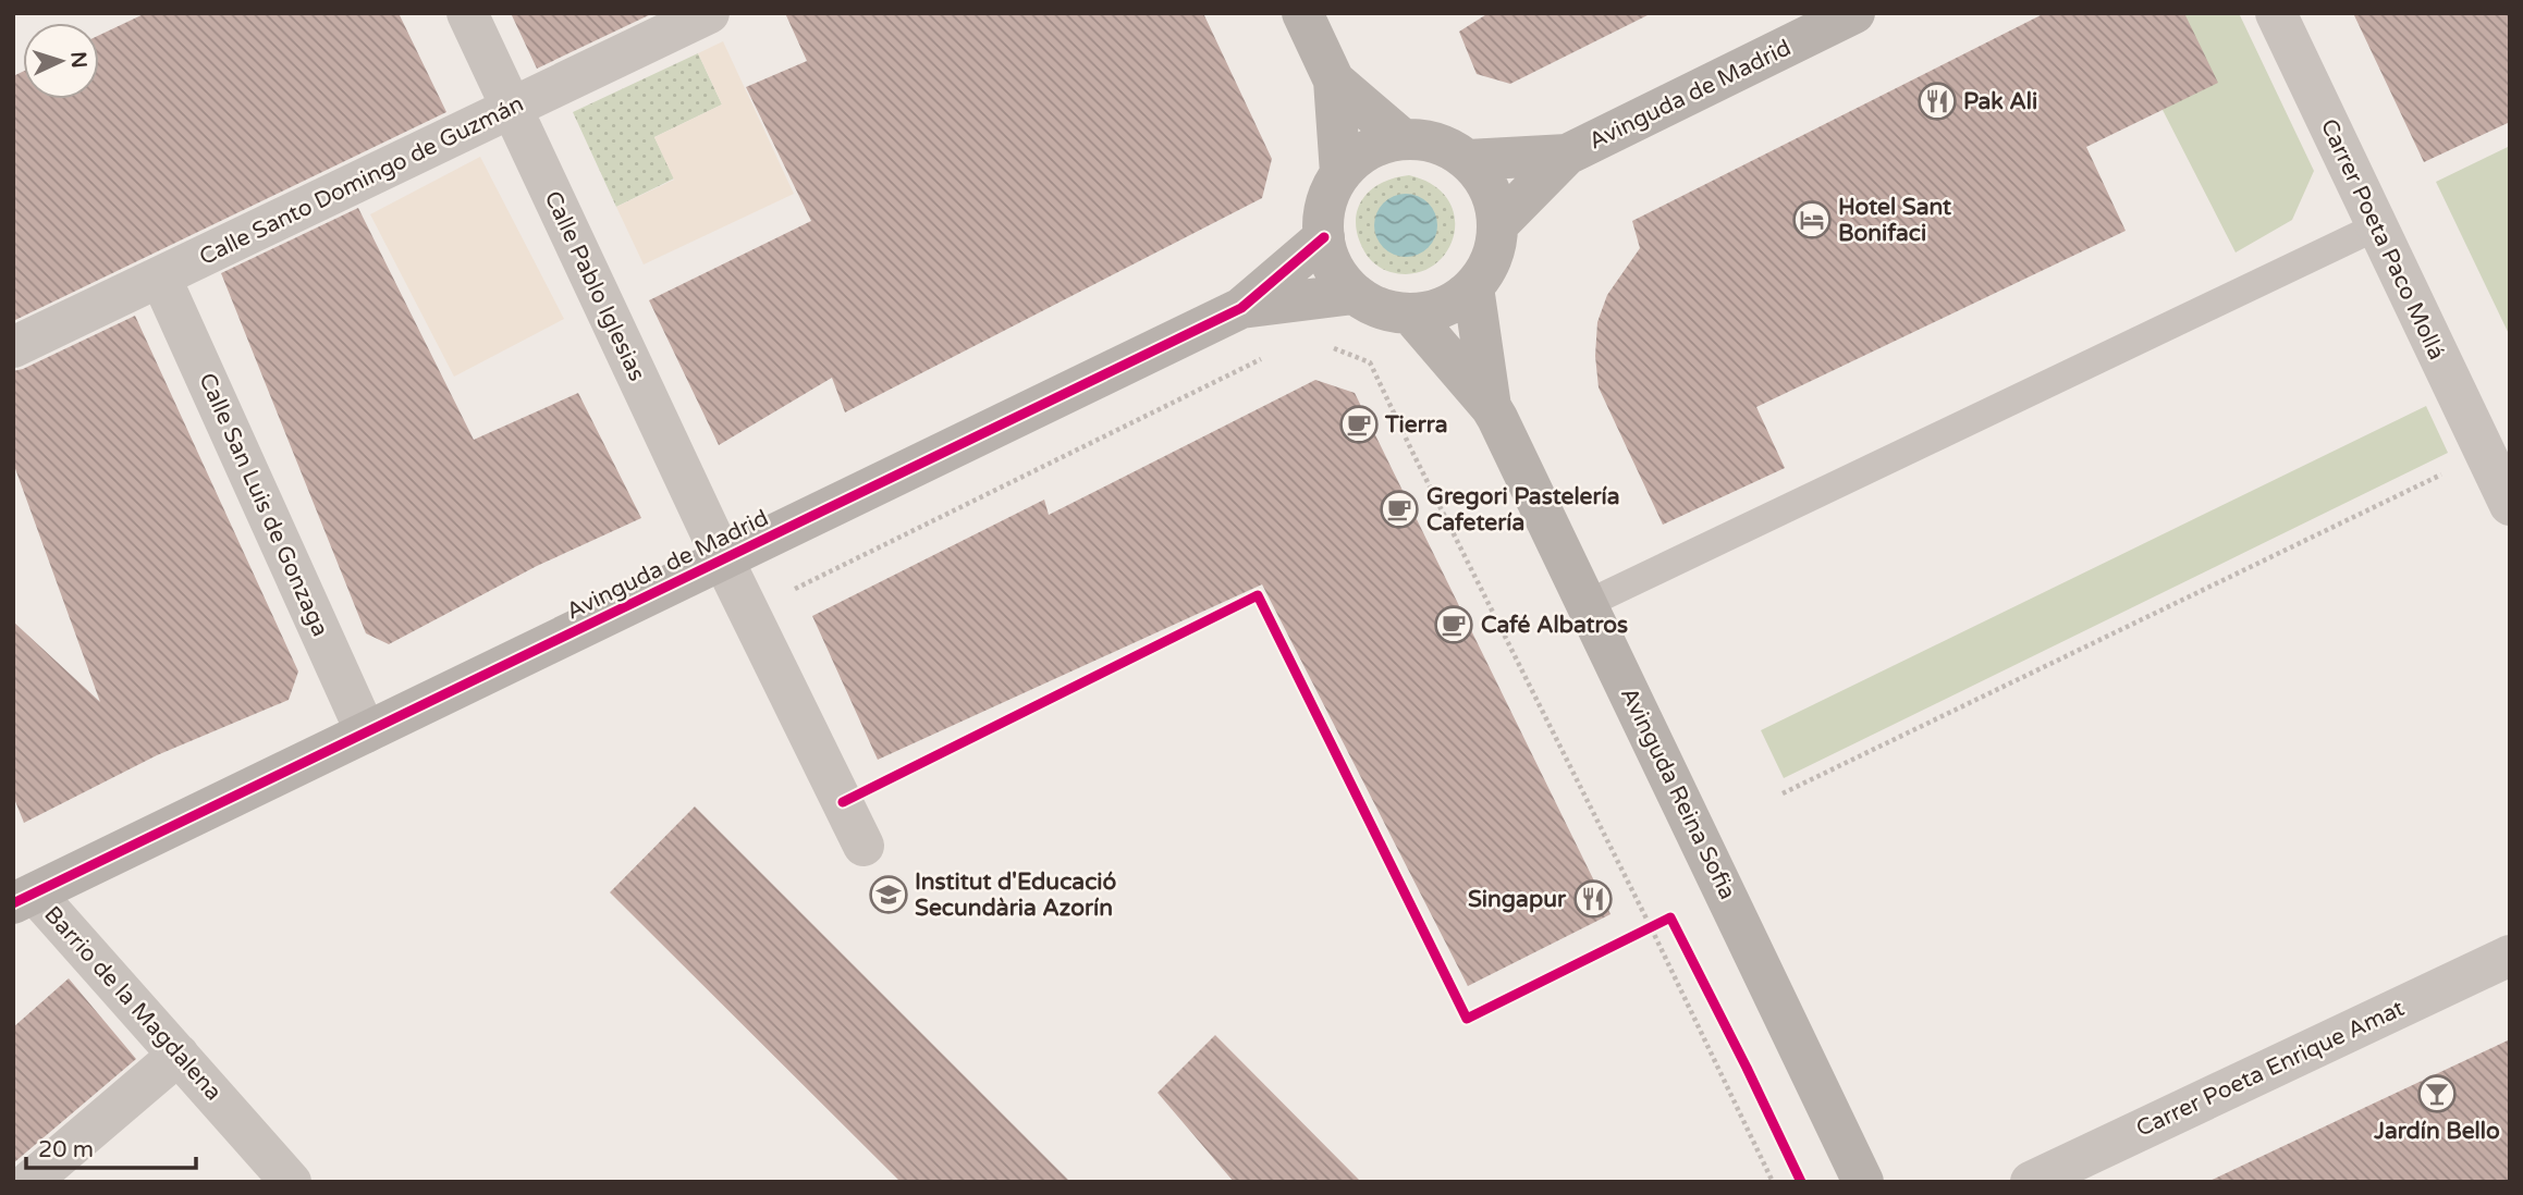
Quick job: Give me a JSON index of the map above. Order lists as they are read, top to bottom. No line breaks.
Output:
{"streets":{"street":["Avinguda de Madrid","Calle Santo Domingo de Guzmán","Carrer Poeta Paco Mollá","Calle Pablo Iglesias","Calle San Luis de Gonzaga","Avinguda Reina Sofia","Barrio de la Magdalena","Carrer Poeta Enrique Amat"]},"crossings":[["Avinguda de Madrid","Calle Pablo Iglesias"],["Avinguda de Madrid","Calle San Luis de Gonzaga"],["Avinguda de Madrid","Avinguda Reina Sofia"],["Avinguda de Madrid","Barrio de la Magdalena"],["Calle Santo Domingo de Guzmán","Calle Pablo Iglesias"],["Calle Santo Domingo de Guzmán","Calle San Luis de Gonzaga"]],"places":{"restaurant":["Pak Ali","Singapur"],"hotel":["Hotel Sant Bonifaci"],"cafe":["Tierra","Gregori Pastelería Cafetería","Café Albatros"],"school or university":["Institut d'Educació Secundària Azorín"],"bar":["Jardín Bello"]},"scale_bar":"20 m","north":"right"}
